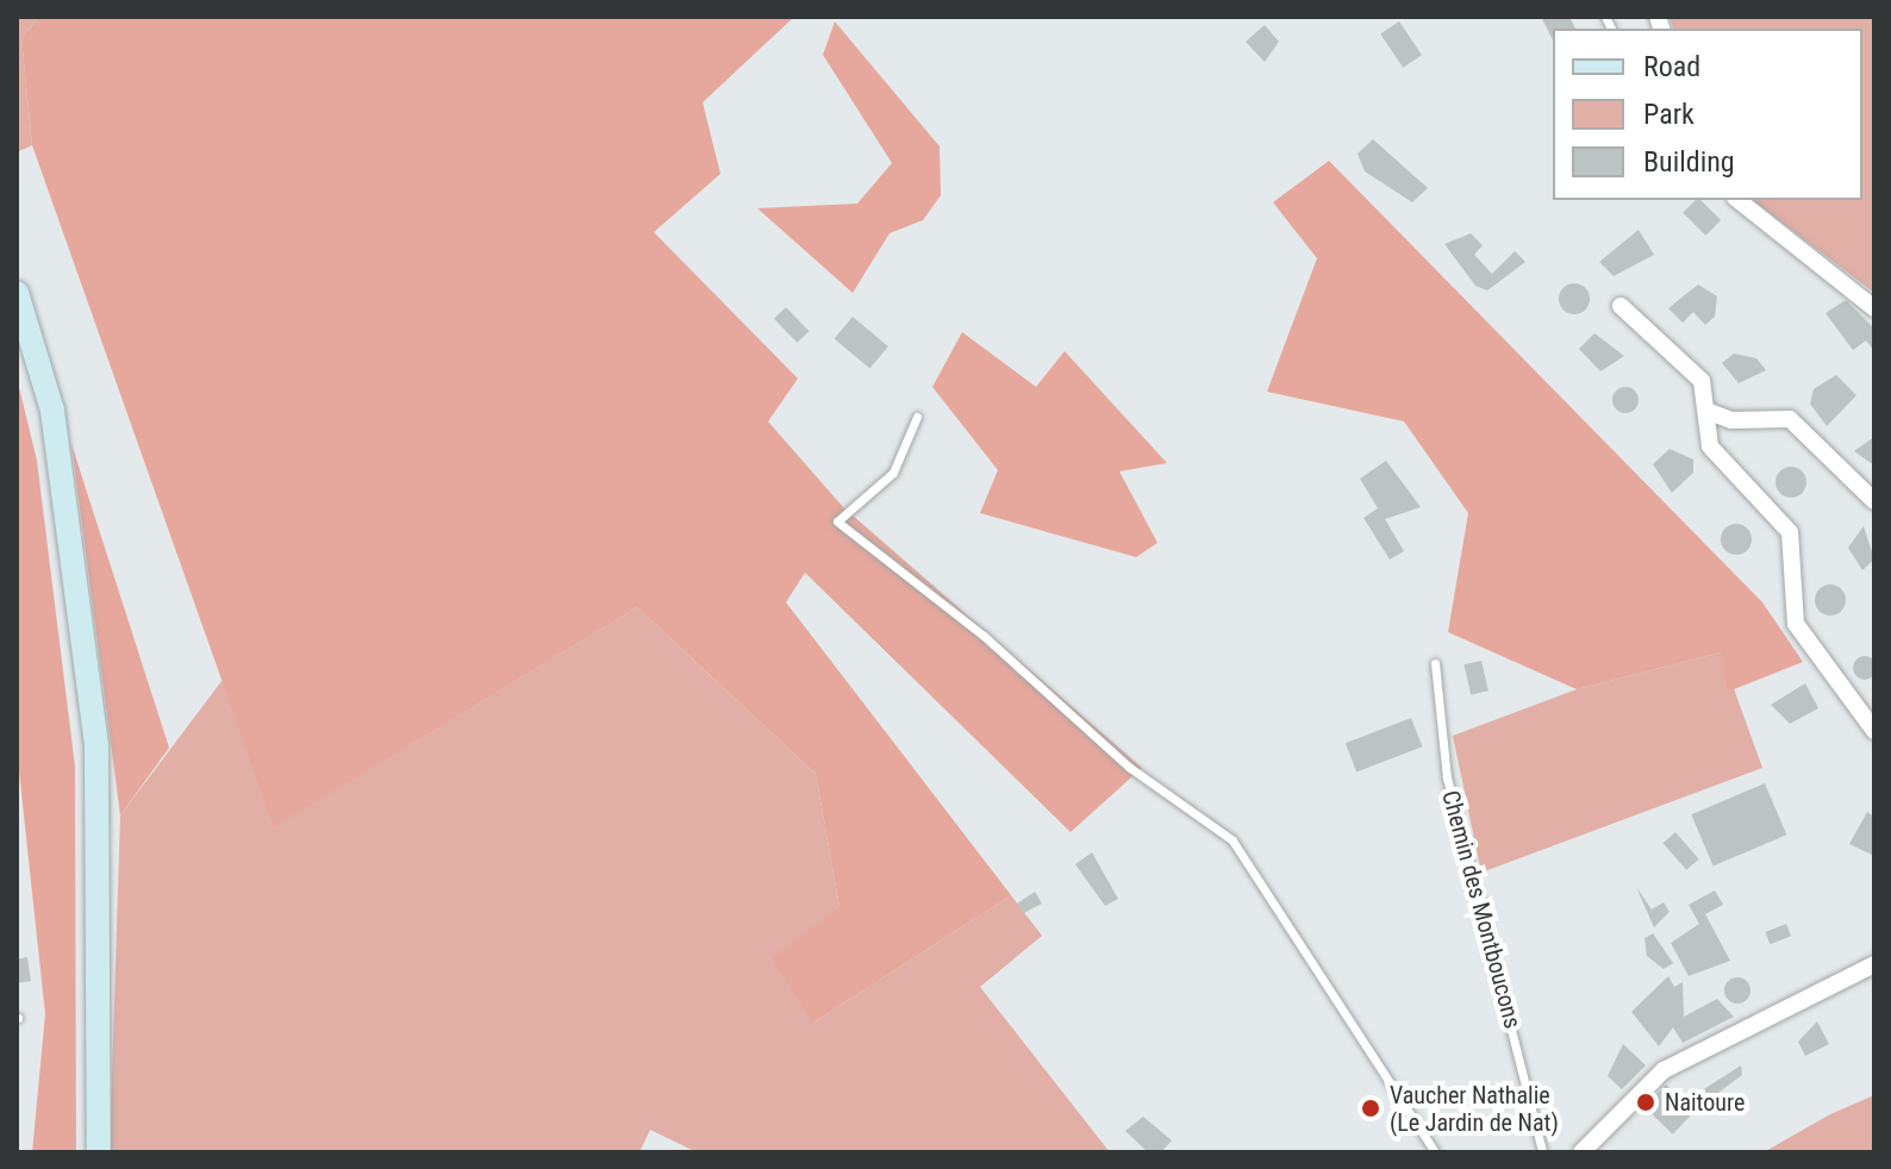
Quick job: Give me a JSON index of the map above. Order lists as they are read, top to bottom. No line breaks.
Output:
{"streets":{"lane":["Chemin des Montboucons"]},"places":["Naitoure","Vaucher Nathalie (Le Jardin de Nat)"],"legend":["Road","Park","Building"]}
